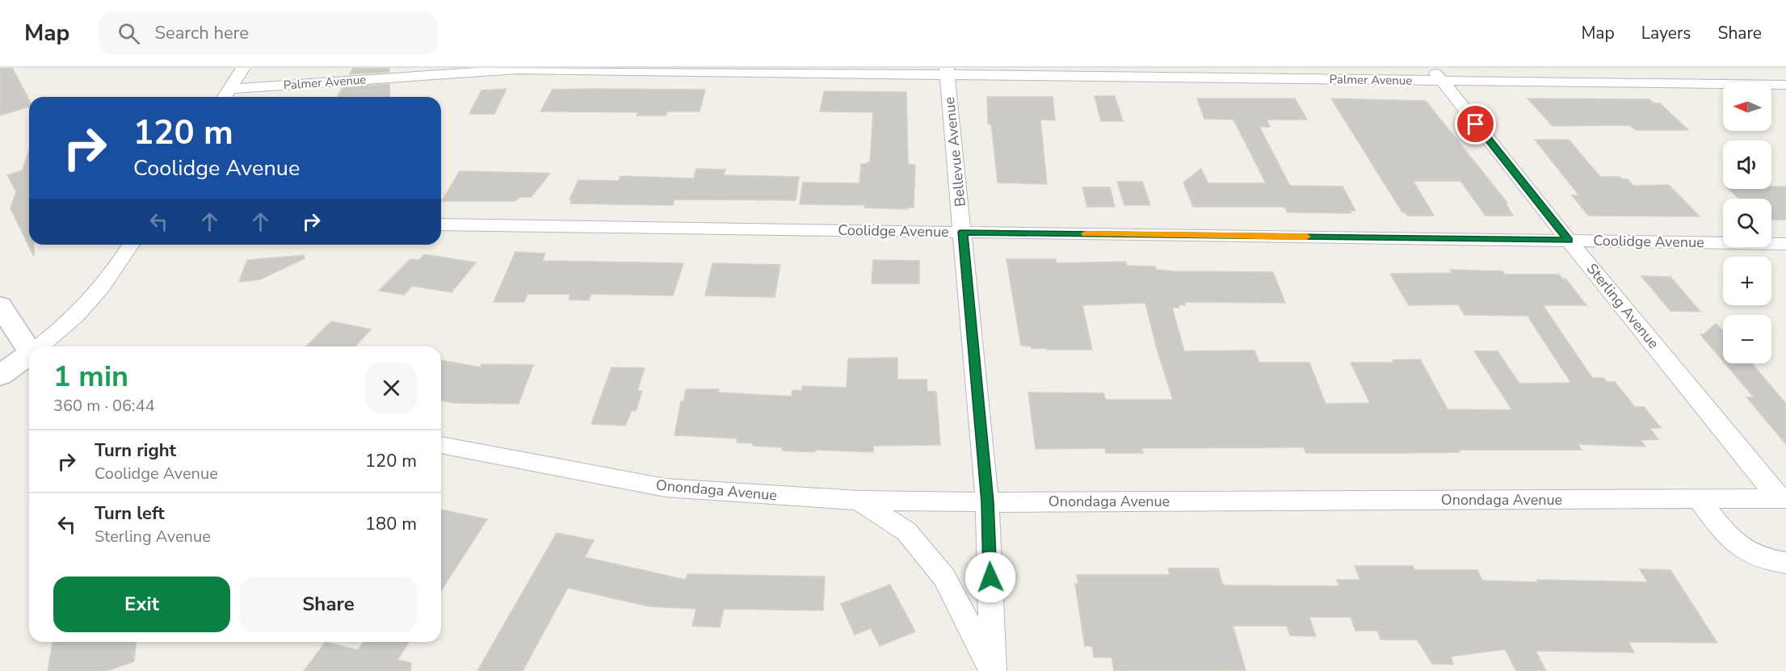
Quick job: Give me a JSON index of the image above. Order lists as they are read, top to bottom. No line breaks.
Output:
{"streets":{"street":["Palmer Avenue","Bellevue Avenue","Coolidge Avenue","Sterling Avenue","Onondaga Avenue"]},"crossings":[["Palmer Avenue","Bellevue Avenue"],["Palmer Avenue","Sterling Avenue"],["Bellevue Avenue","Coolidge Avenue"],["Bellevue Avenue","Onondaga Avenue"],["Coolidge Avenue","Sterling Avenue"],["Sterling Avenue","Onondaga Avenue"]],"north":"left","page":{"header":"Map","search":"Search here","nav":["Map","Layers","Share"],"map_buttons":["+","−"],"turn":["120 m","Coolidge Avenue"],"heading":["1 min","360 m · 06:44"],"list":[{"name":"Turn right","note":"Coolidge Avenue","value":"120 m"},{"name":"Turn left","note":"Sterling Avenue","value":"180 m"}],"buttons":["Exit","Share"]}}
